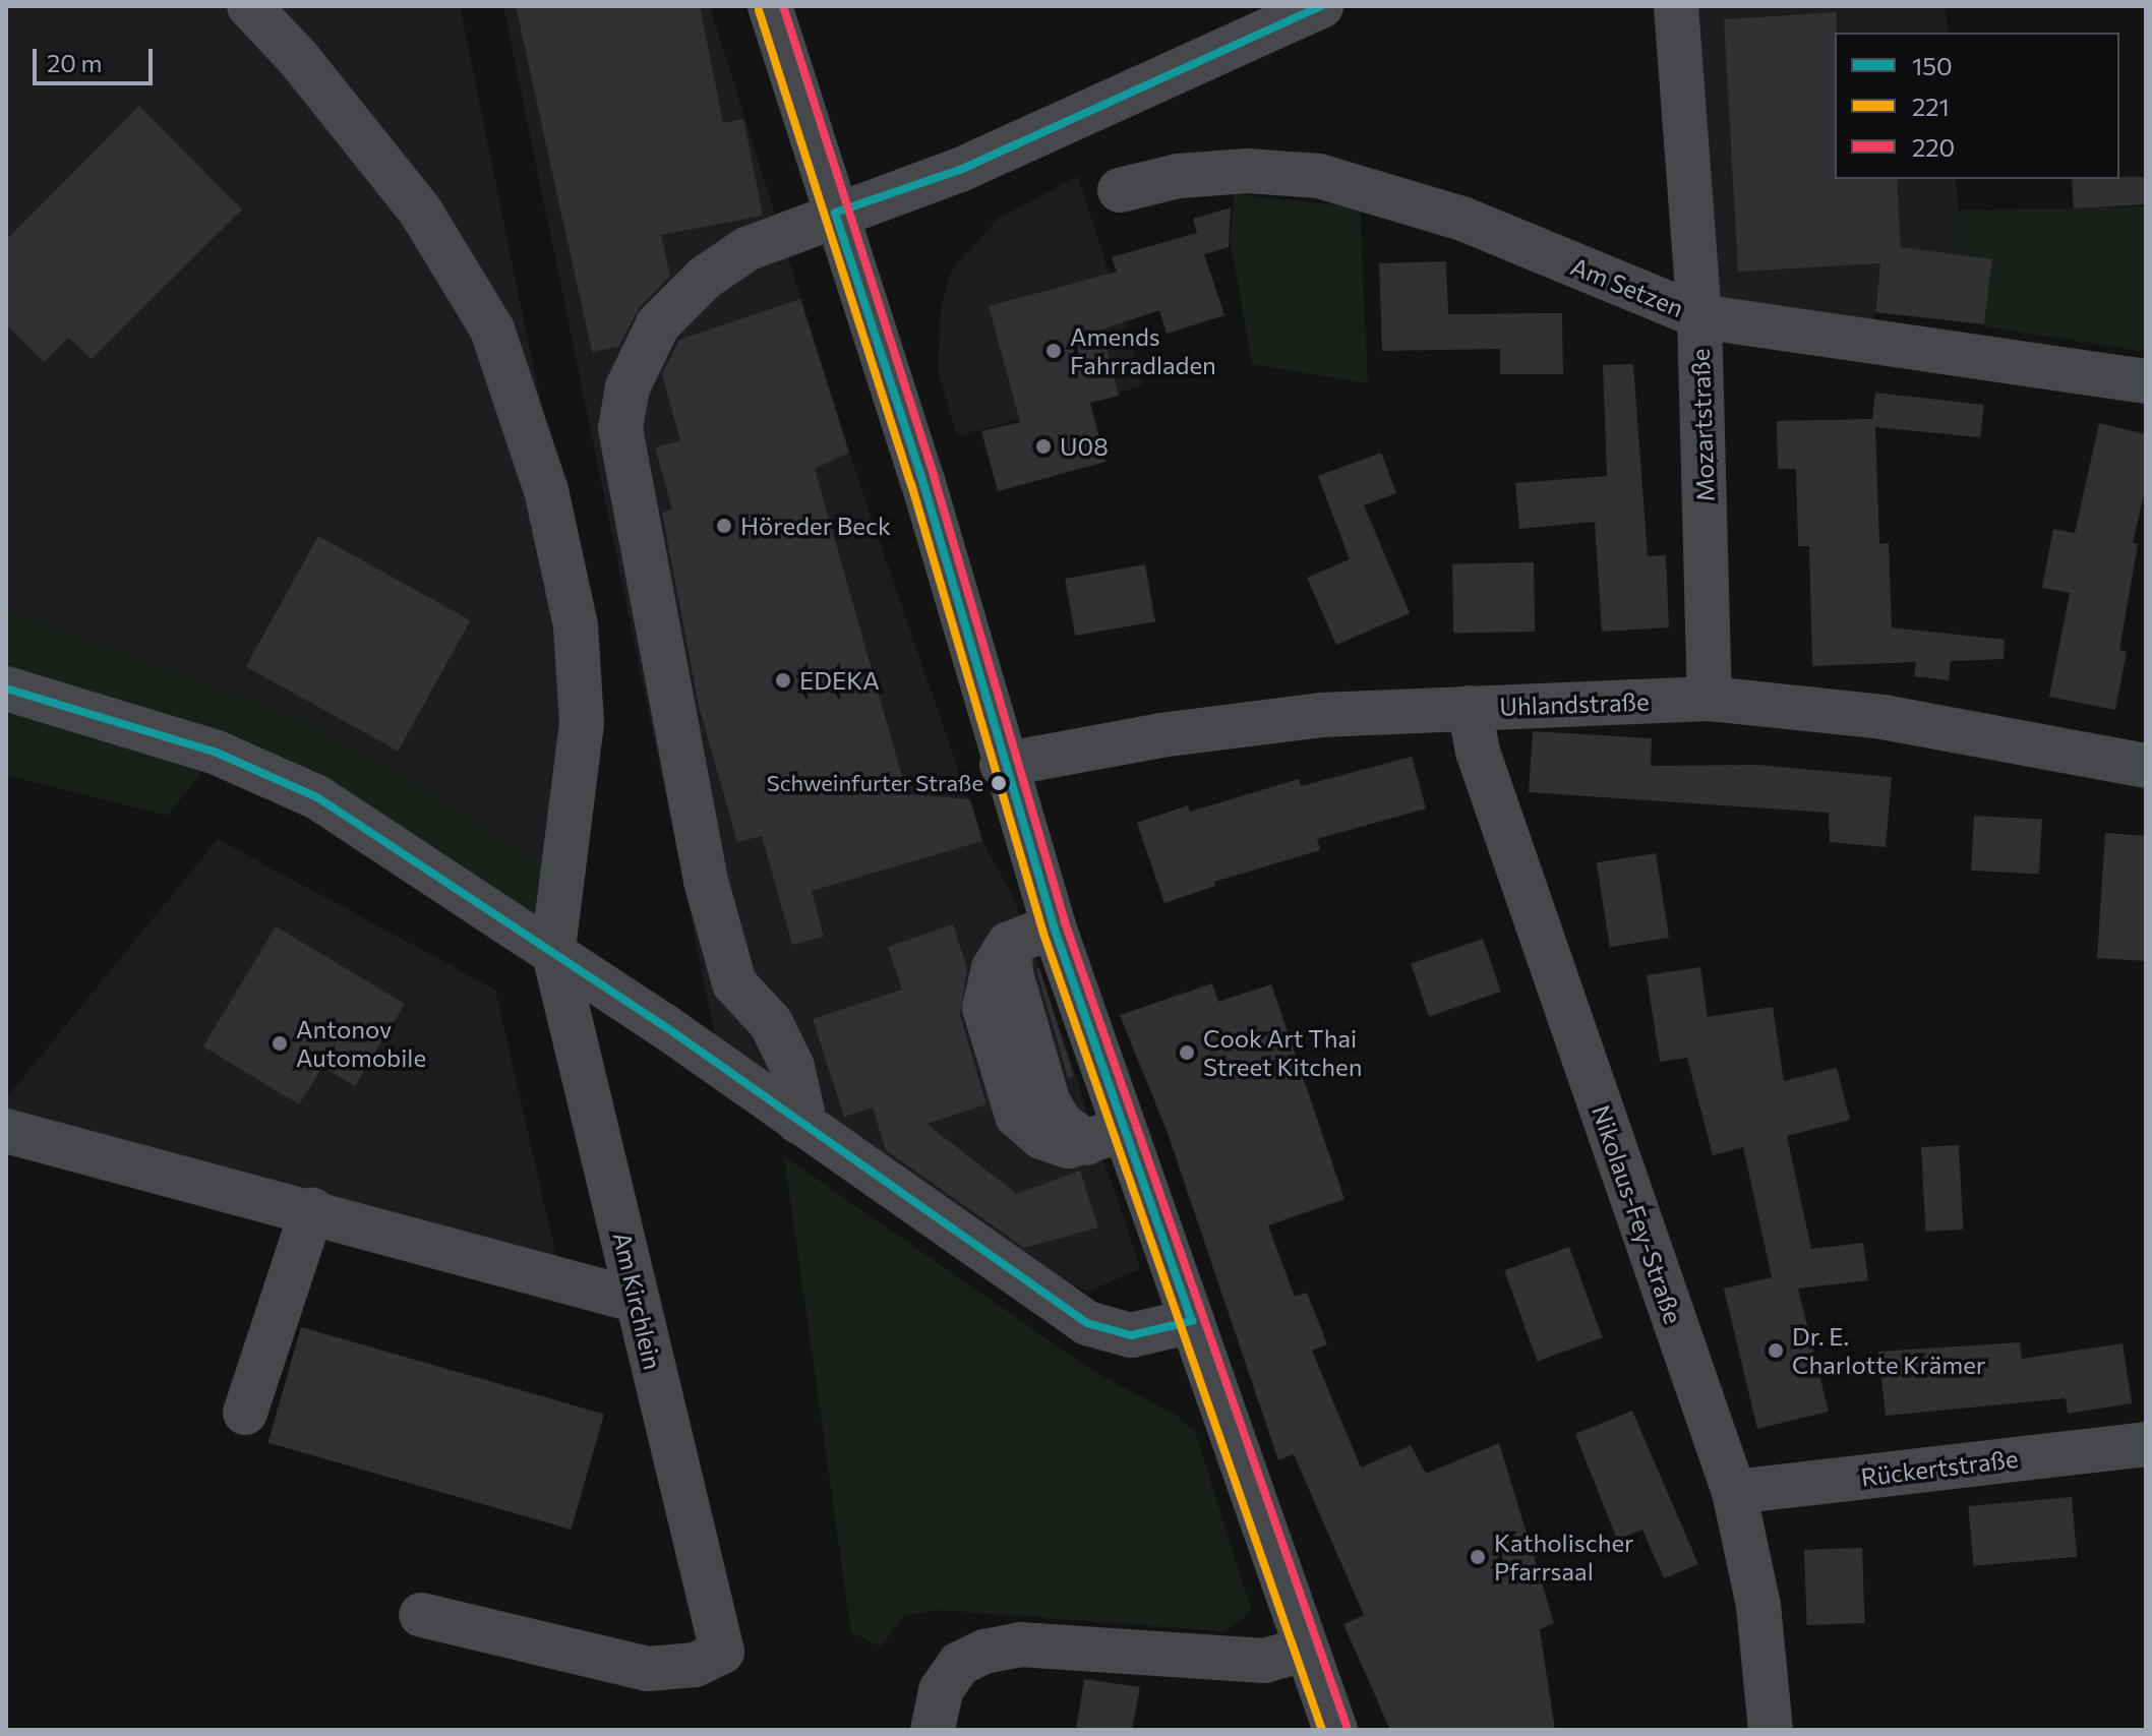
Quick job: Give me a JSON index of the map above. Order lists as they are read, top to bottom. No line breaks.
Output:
{"streets":{"street":["Am Setzen","Mozartstraße","Uhlandstraße","Nikolaus-Fey-Straße","Am Kirchlein","Rückertstraße"]},"crossings":[["Am Setzen","Mozartstraße"],["Mozartstraße","Uhlandstraße"],["Uhlandstraße","Nikolaus-Fey-Straße"],["Nikolaus-Fey-Straße","Rückertstraße"]],"places":["Amends Fahrradladen","U08","Höreder Beck","EDEKA","Schweinfurter Straße","Antonov Automobile","Cook Art Thai Street Kitchen","Dr. E. Charlotte Krämer","Katholischer Pfarrsaal"],"lines":["transit line 150","transit line 220","transit line 221"],"legend":["150","221","220"],"scale_bar":"20 m"}
